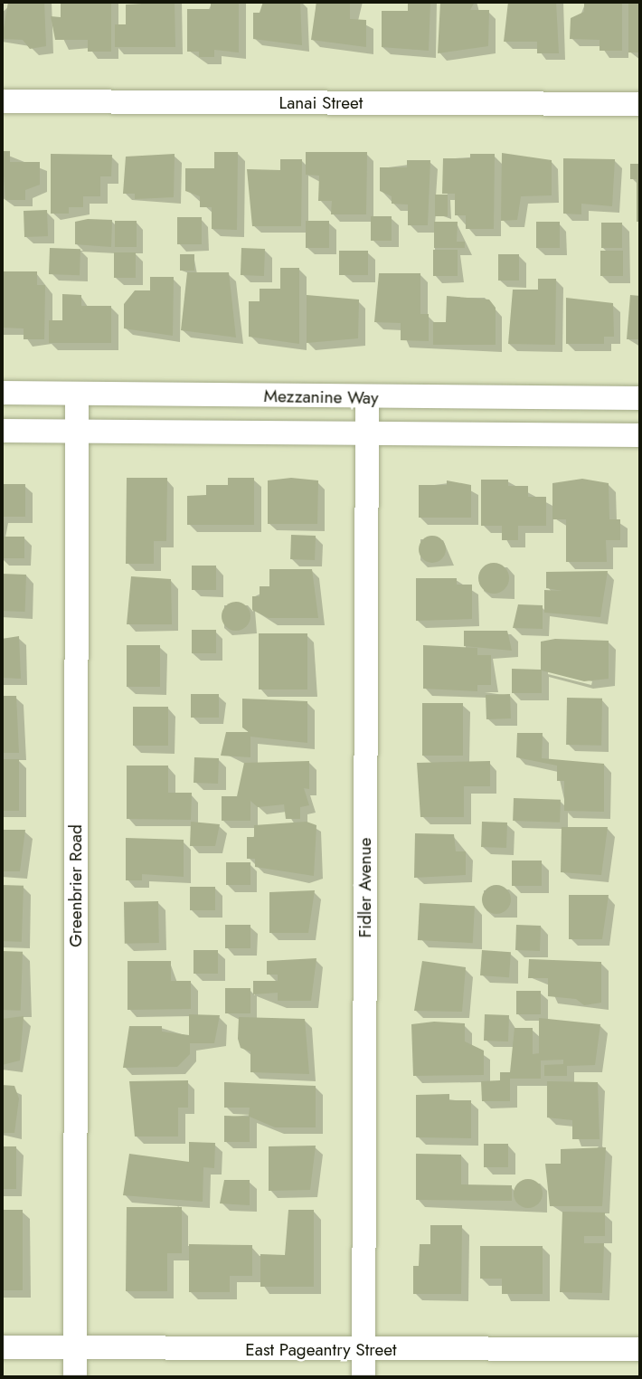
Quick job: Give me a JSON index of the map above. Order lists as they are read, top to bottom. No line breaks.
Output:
{"streets":{"street":["Lanai Street","Mezzanine Way","Greenbrier Road","Fidler Avenue","East Pageantry Street"]},"crossings":[["Mezzanine Way","Greenbrier Road"],["Mezzanine Way","Fidler Avenue"],["Greenbrier Road","East Pageantry Street"],["Fidler Avenue","East Pageantry Street"]]}
